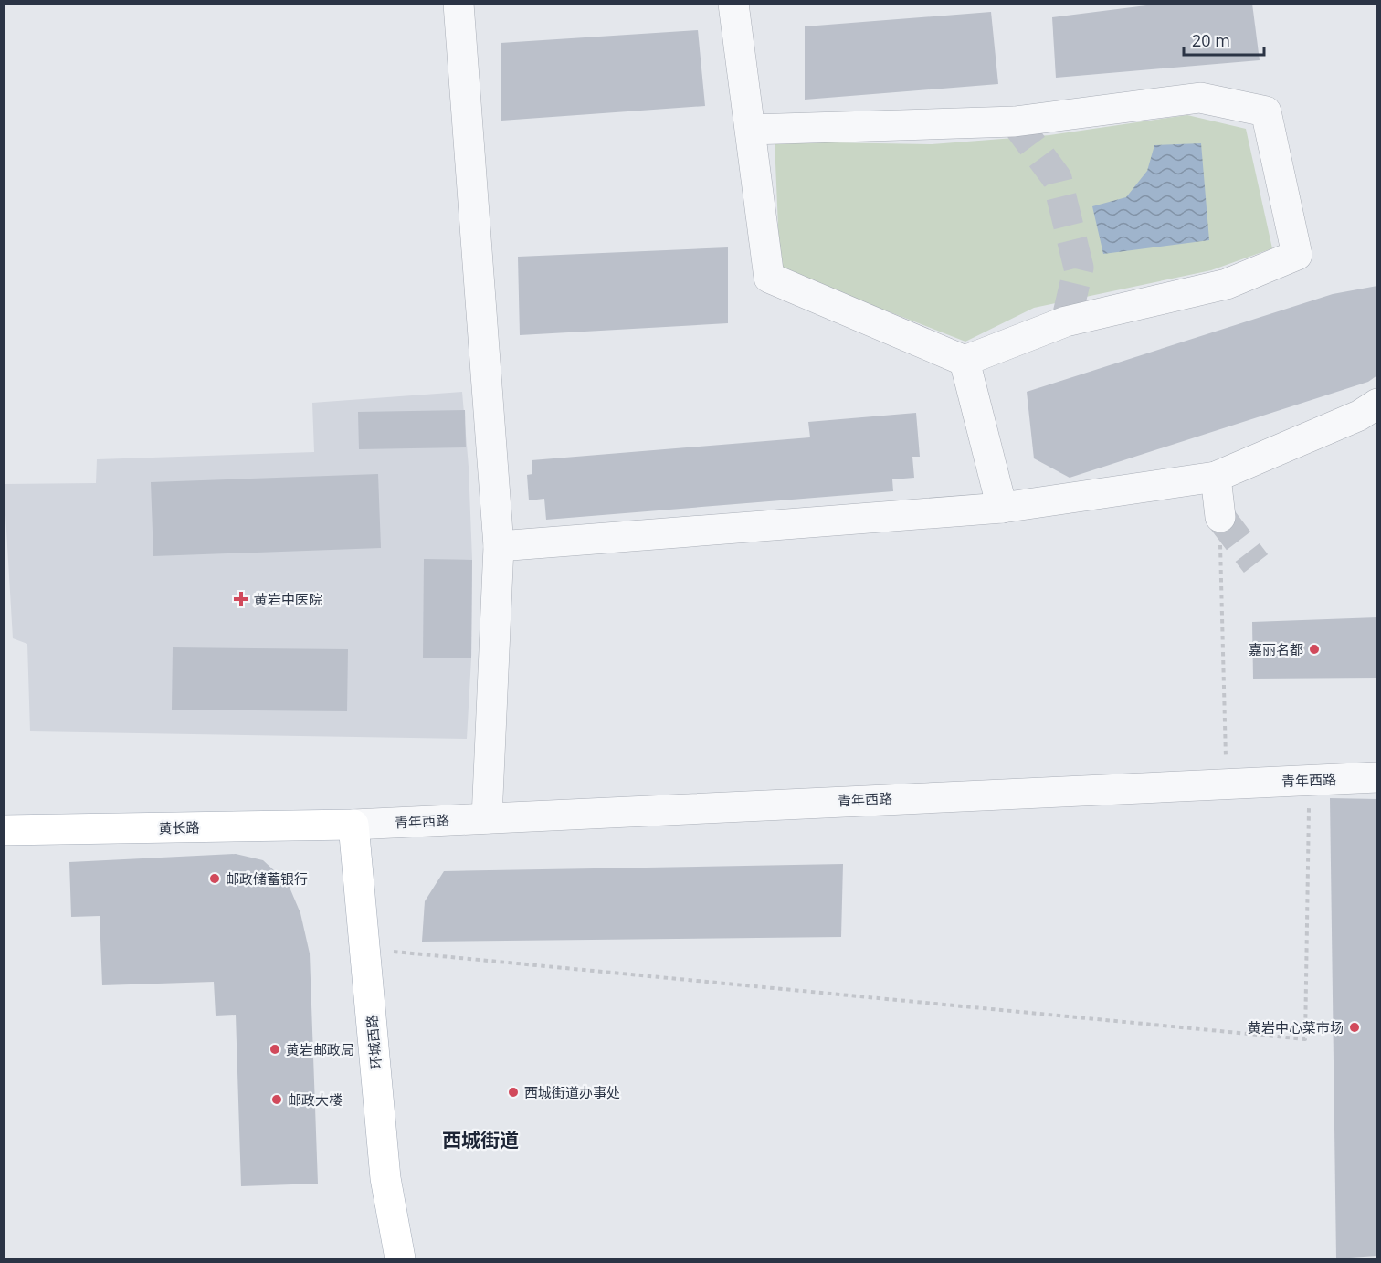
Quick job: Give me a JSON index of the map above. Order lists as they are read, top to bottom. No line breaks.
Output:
{"streets":{"main road":["黄长路","环城西路"],"street":["青年西路"]},"crossings":[["青年西路","黄长路"],["青年西路","环城西路"],["黄长路","环城西路"]],"districts":["西城街道"],"places":{"health":["黄岩中医院"],"other":["嘉丽名都","邮政储蓄银行","黄岩中心菜市场","黄岩邮政局","西城街道办事处","邮政大楼"]},"scale_bar":"20 m"}
